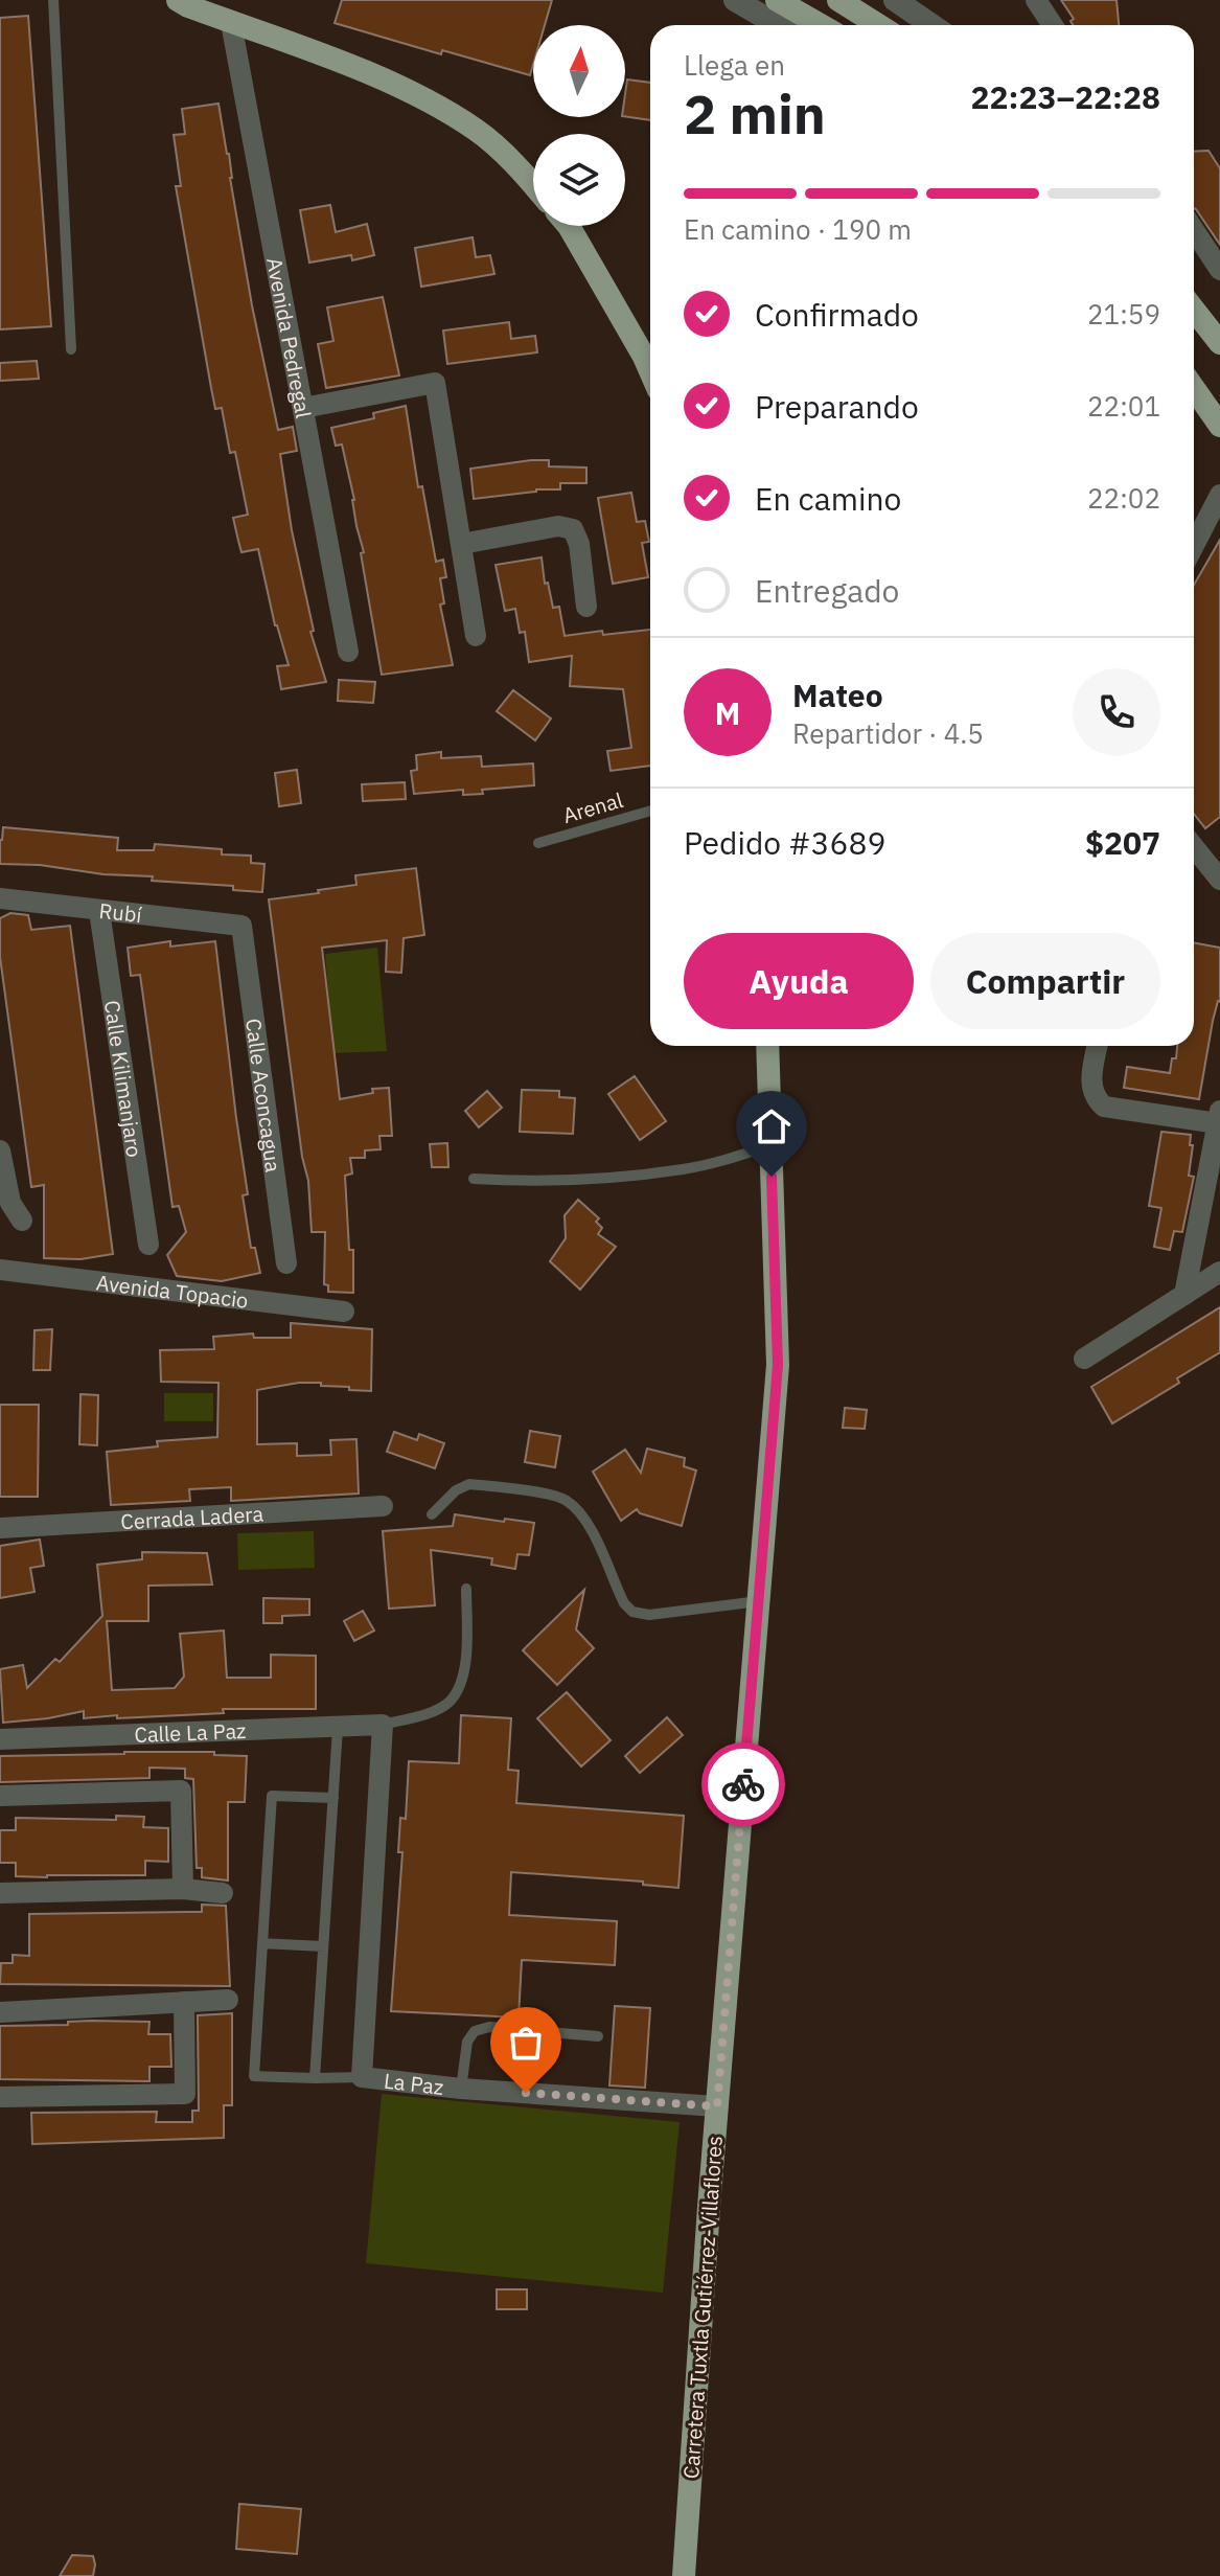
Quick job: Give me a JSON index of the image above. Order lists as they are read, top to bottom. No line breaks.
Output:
{"streets":{"main road":["Carretera Tuxtla Gutiérrez-Villaflores"],"street":["Avenida Pedregal","Rubí","Calle Kilimanjaro","Calle Aconcagua","Avenida Topacio","Cerrada Ladera","Calle La Paz","La Paz"],"lane":["Arenal"]},"crossings":[["Rubí","Calle Kilimanjaro"],["Rubí","Calle Aconcagua"],["Calle La Paz","La Paz"],["La Paz","Carretera Tuxtla Gutiérrez-Villaflores"]],"north":"top","page":{"heading":["2 min","Llega en","22:23–22:28"],"panel":["Mateo","Repartidor · 4.5","Pedido #3689","$207"],"bar":"En camino · 190 m","list":[["Confirmado","21:59"],["Preparando","22:01"],["En camino","22:02"],"Entregado"],"round":"M","buttons":["Ayuda","Compartir"]}}
